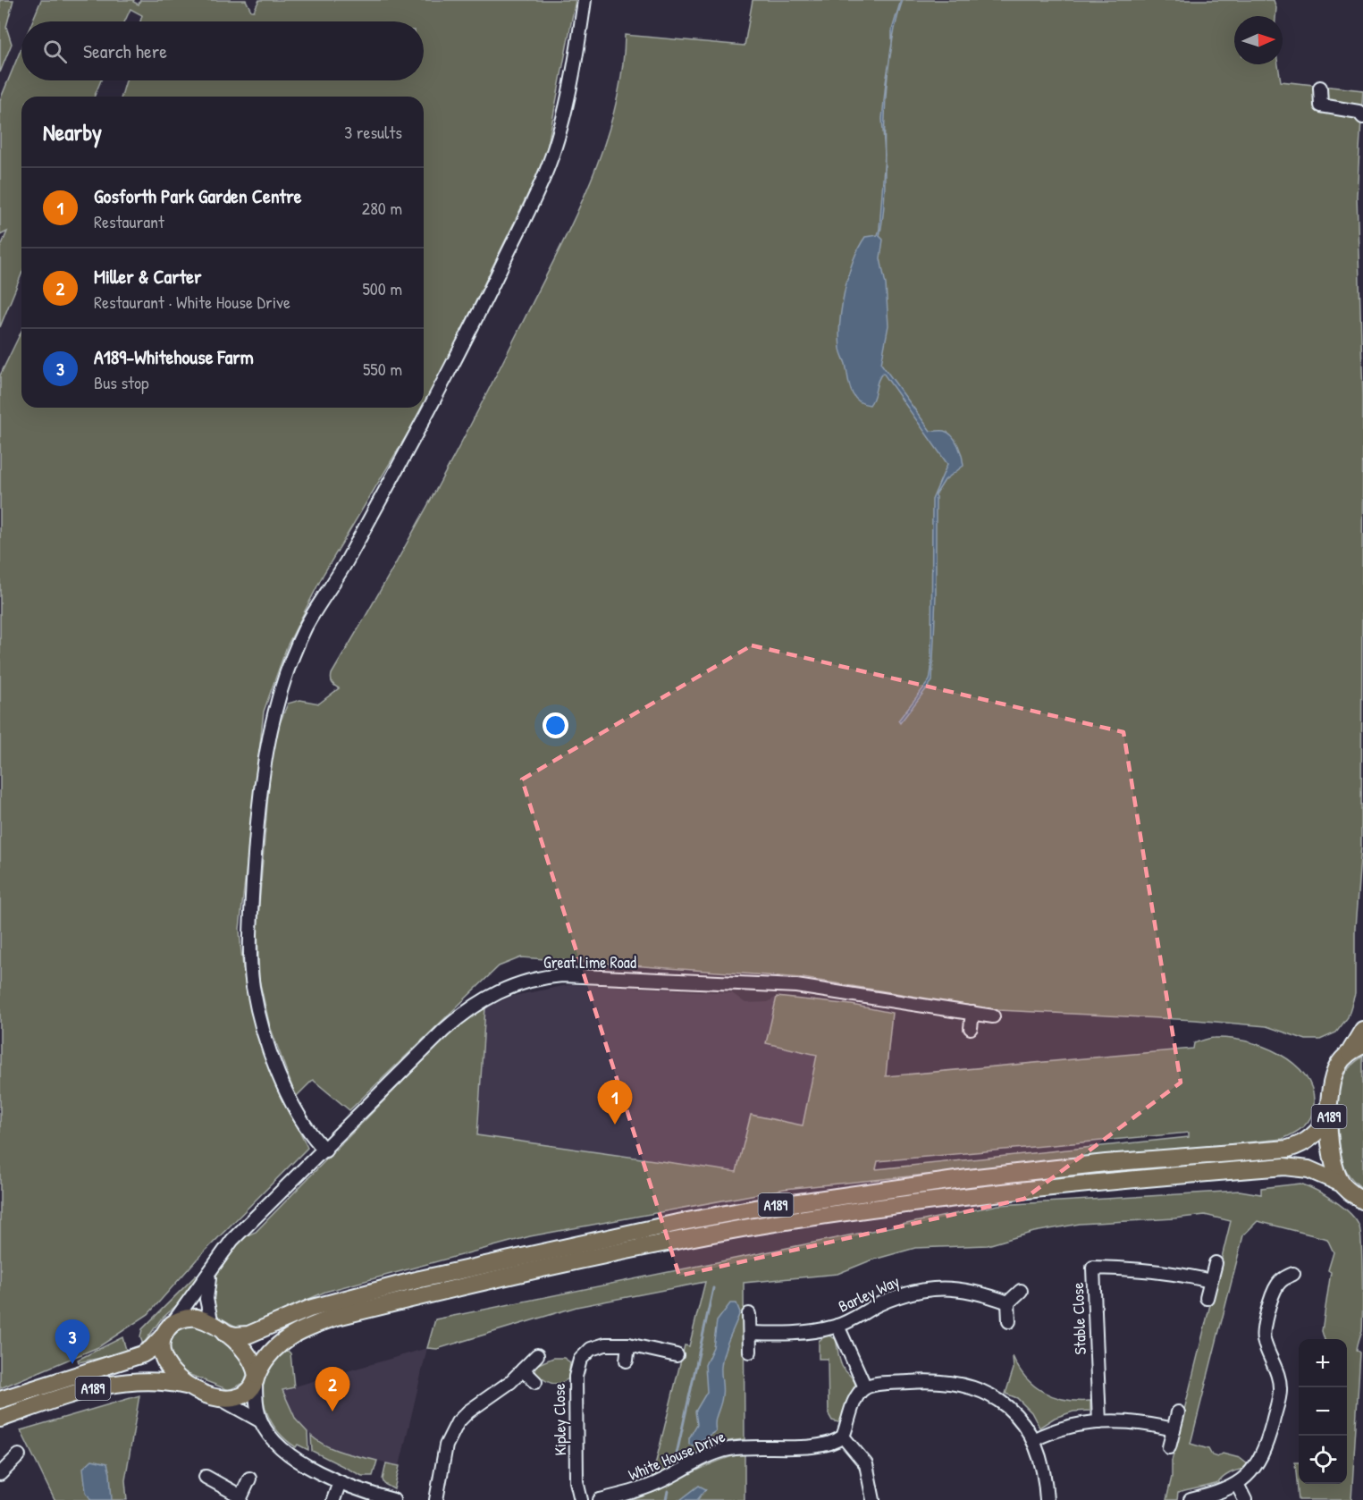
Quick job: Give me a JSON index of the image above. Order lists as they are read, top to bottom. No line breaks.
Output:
{"streets":{"main road":["A189"],"street":["Great Lime Road","Barley Way","Stable Close","Kipley Close","White House Drive"]},"crossings":[["Great Lime Road","A189"]],"north":"right","page":{"search":"Search here","heading":["Nearby","3 results"],"list":[{"mark":"1","name":"Gosforth Park Garden Centre","note":"Restaurant","value":"280 m"},{"mark":"2","name":"Miller & Carter","note":"Restaurant · White House Drive","value":"500 m"},{"mark":"3","name":"A189-Whitehouse Farm","note":"Bus stop","value":"550 m"}],"pins":["1","3","2"],"map_buttons":["+","−"]}}
